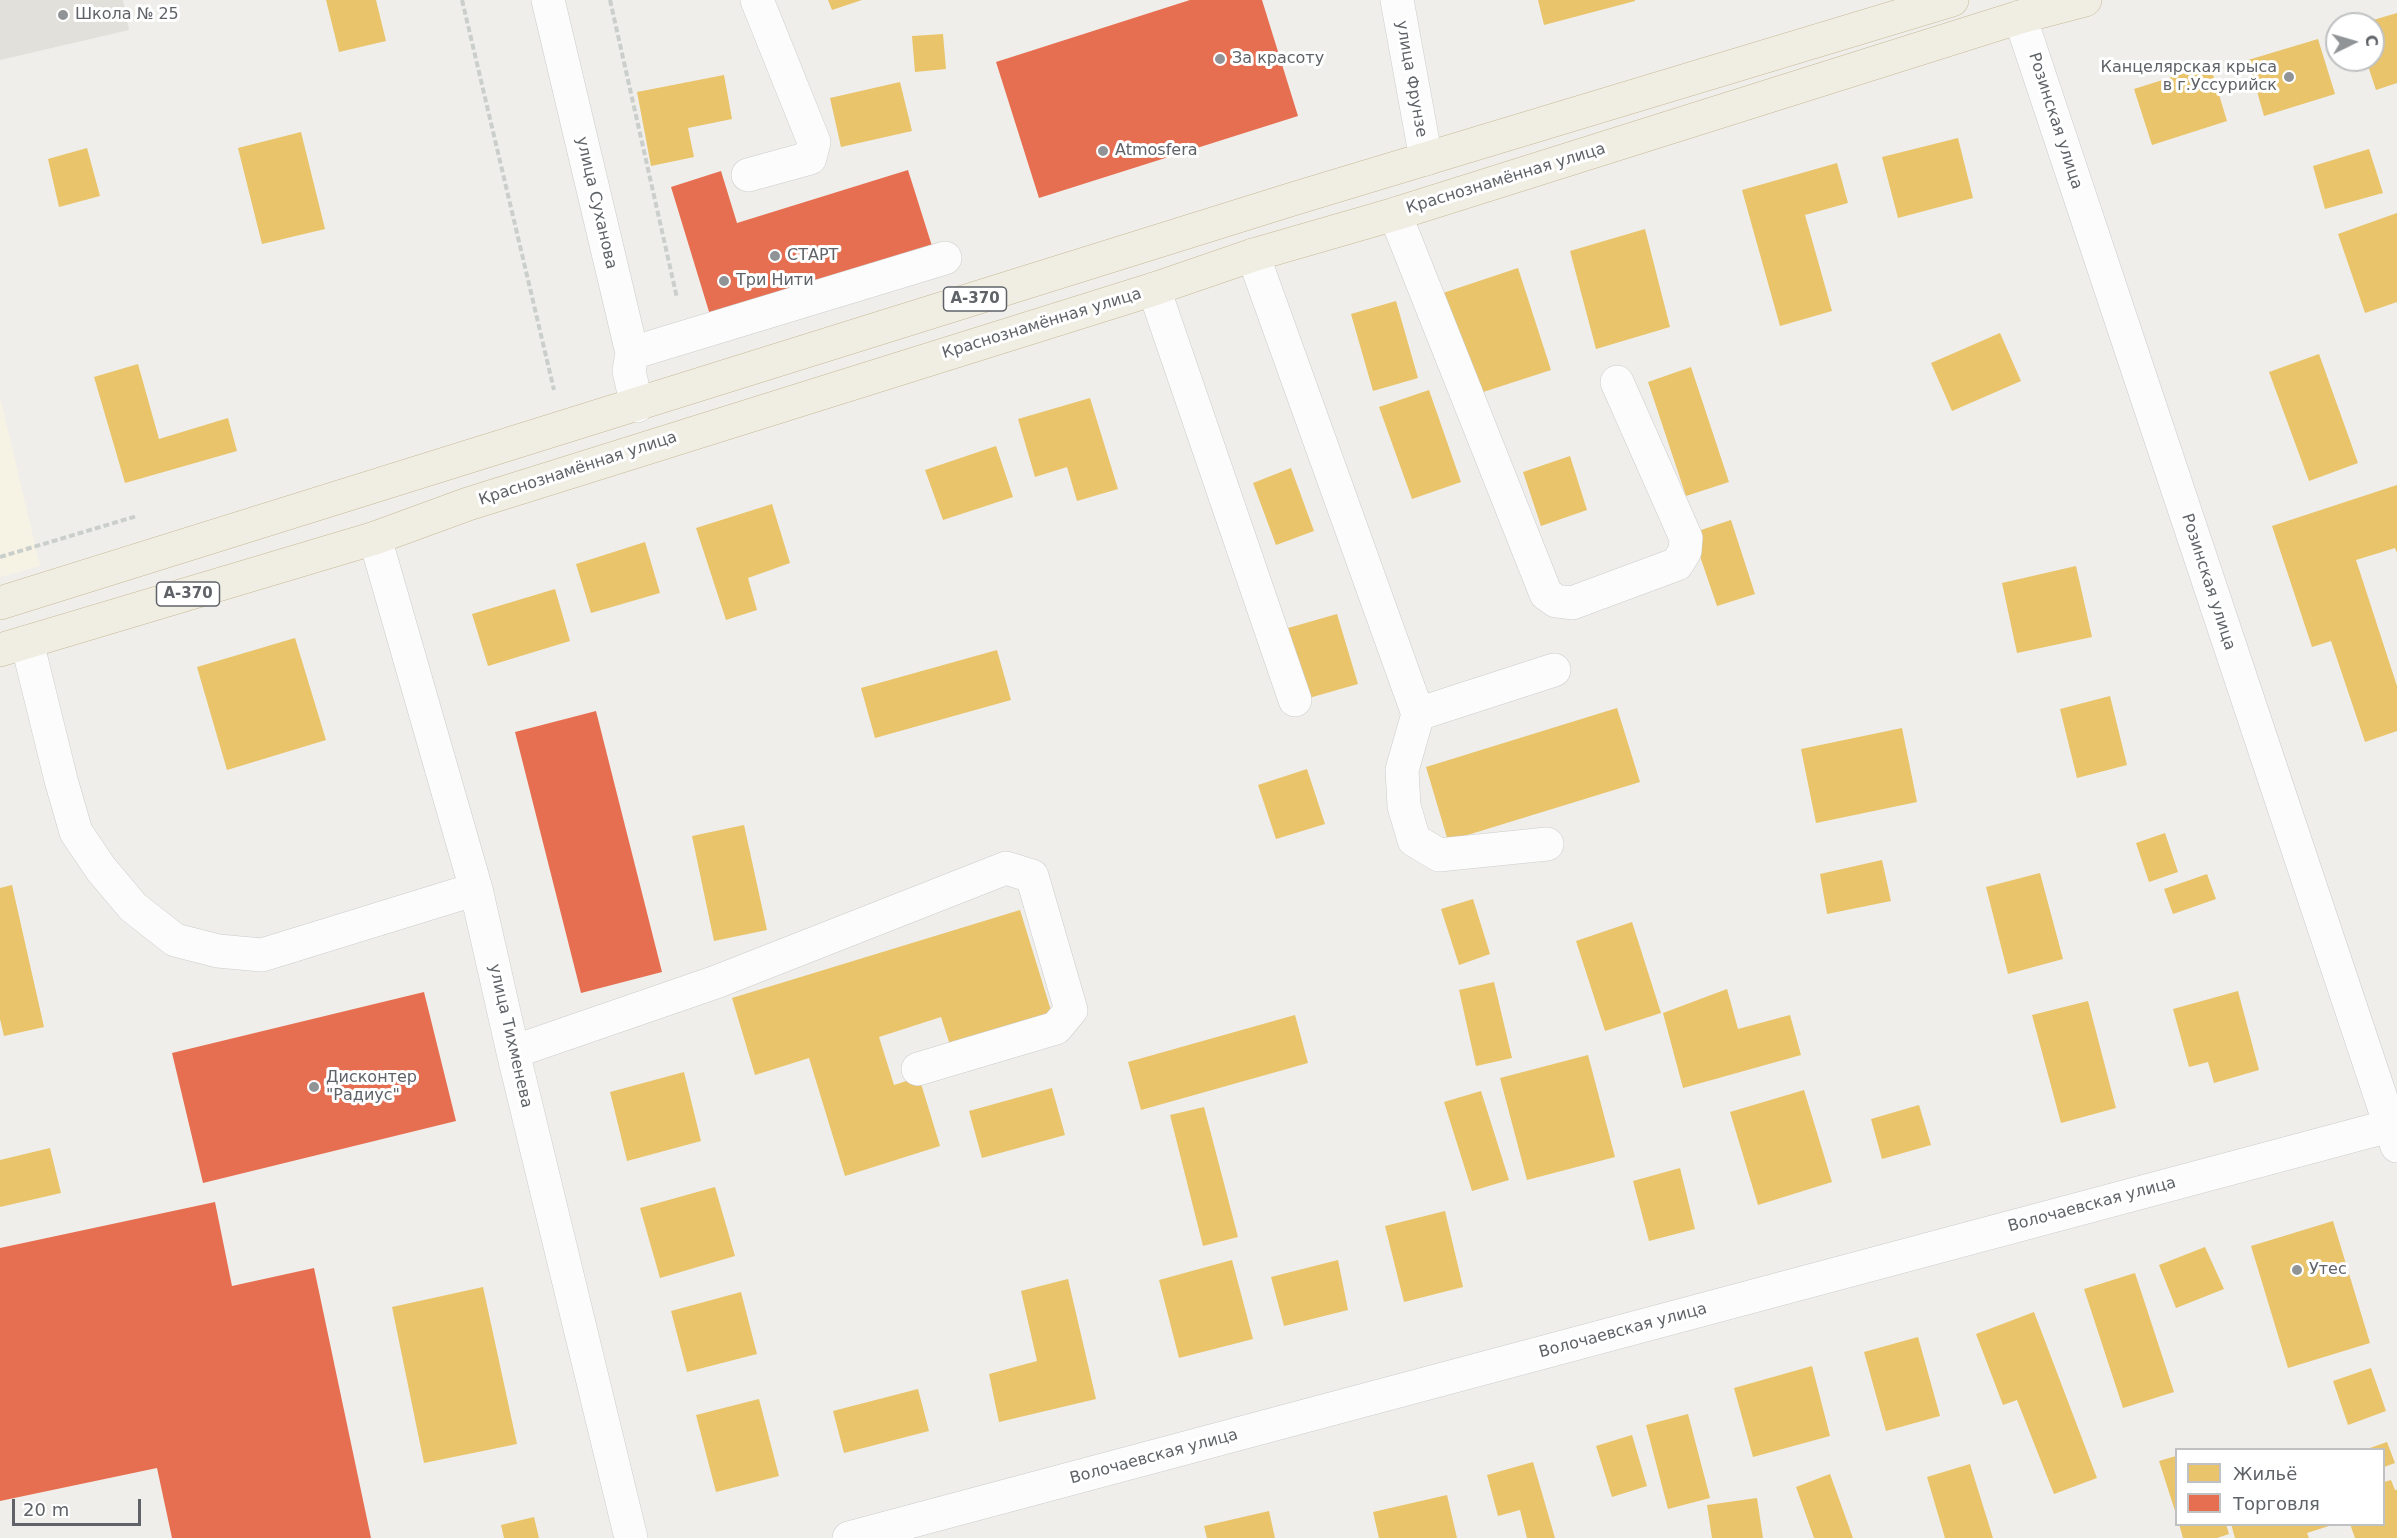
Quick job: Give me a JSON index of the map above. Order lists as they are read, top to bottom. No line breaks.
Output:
{"streets":{"highway":["Краснознамённая улица","А-370"],"street":["улица Фрунзе","Розинская улица","улица Суханова","улица Тихменева","Волочаевская улица"]},"crossings":[["улица Фрунзе","А-370"],["Розинская улица","Краснознамённая улица"],["Розинская улица","Волочаевская улица"],["Краснознамённая улица","улица Тихменева"],["улица Суханова","А-370"]],"places":["Школа № 25","За красоту","Канцелярская крыса в г.Уссурийск","Atmosfera","СТАРТ","Три Нити","Дисконтер \"Радиус\"","Утес"],"legend":["Жильё","Торговля"],"scale_bar":"20 m","north":"right"}
